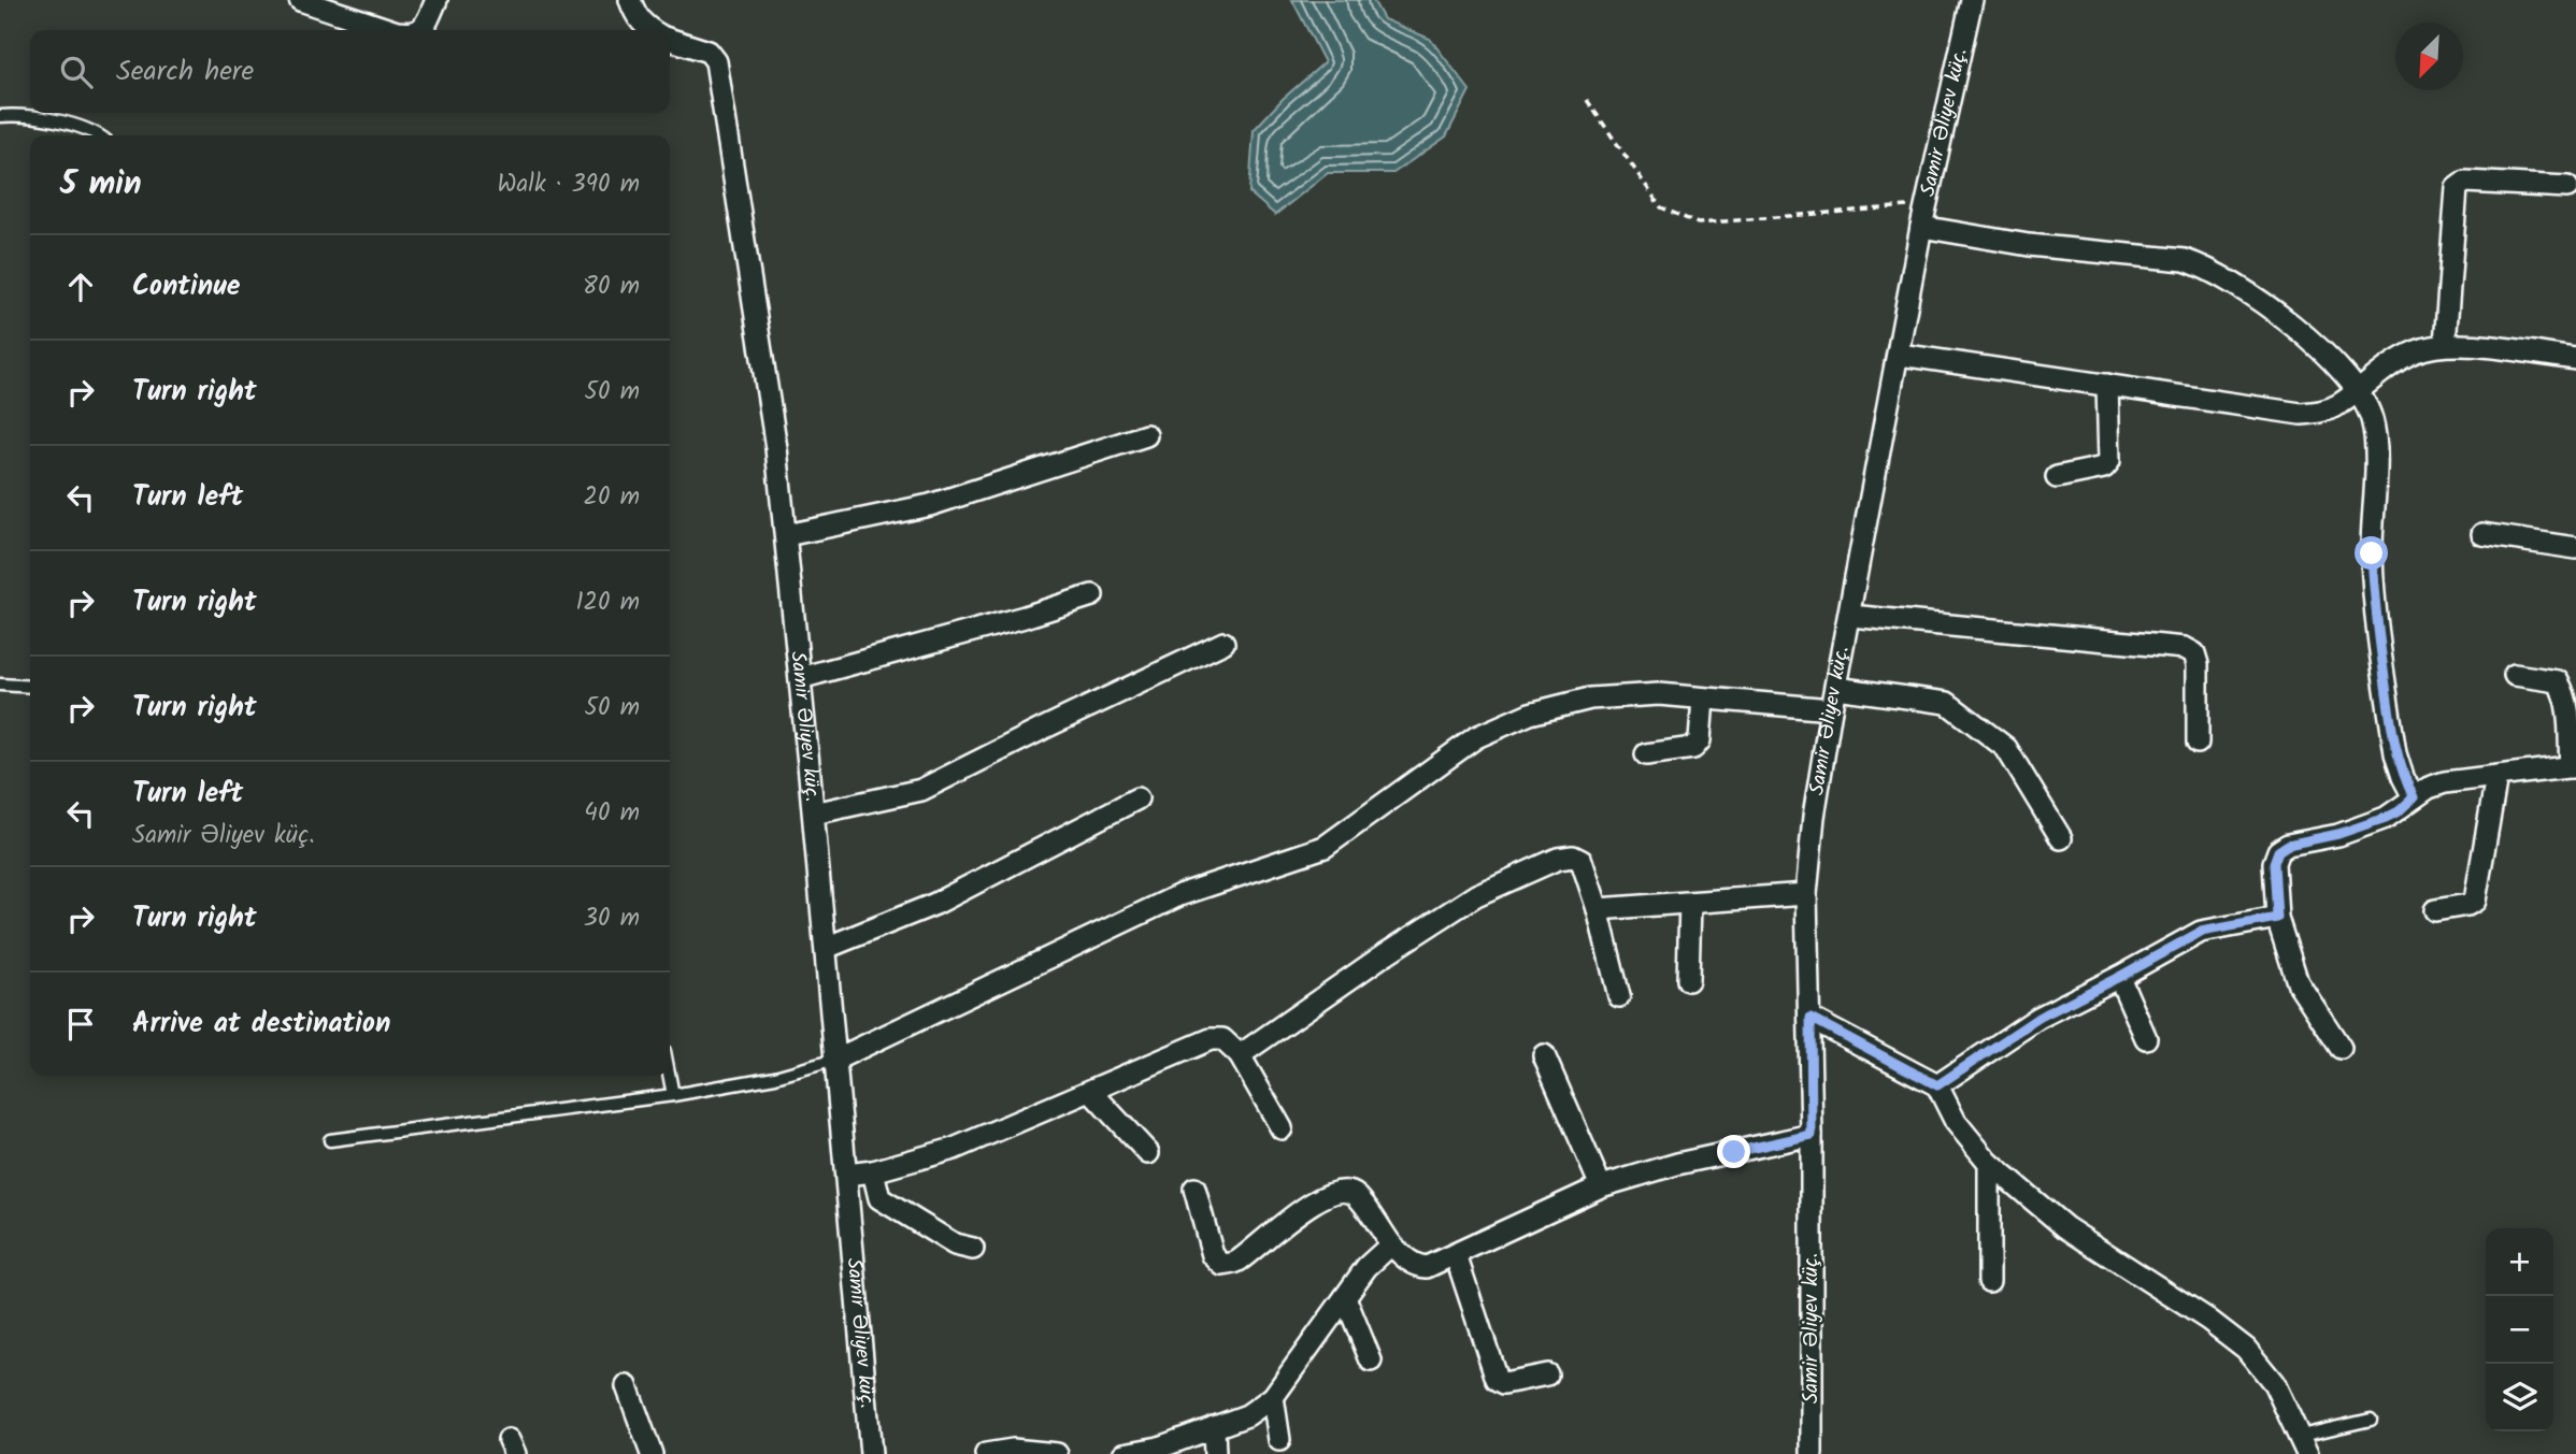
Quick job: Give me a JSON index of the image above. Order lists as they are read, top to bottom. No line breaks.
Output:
{"streets":{"street":["Samir Əliyev küç."]},"north":"bottom left","page":{"search":"Search here","heading":["5 min","Walk · 390 m"],"list":[["Continue","80 m"],["Turn right","50 m"],["Turn left","20 m"],["Turn right","120 m"],["Turn right","50 m"],["Turn left","Samir Əliyev küç.","40 m"],["Turn right","30 m"],"Arrive at destination"],"map_buttons":["+","−"]}}
